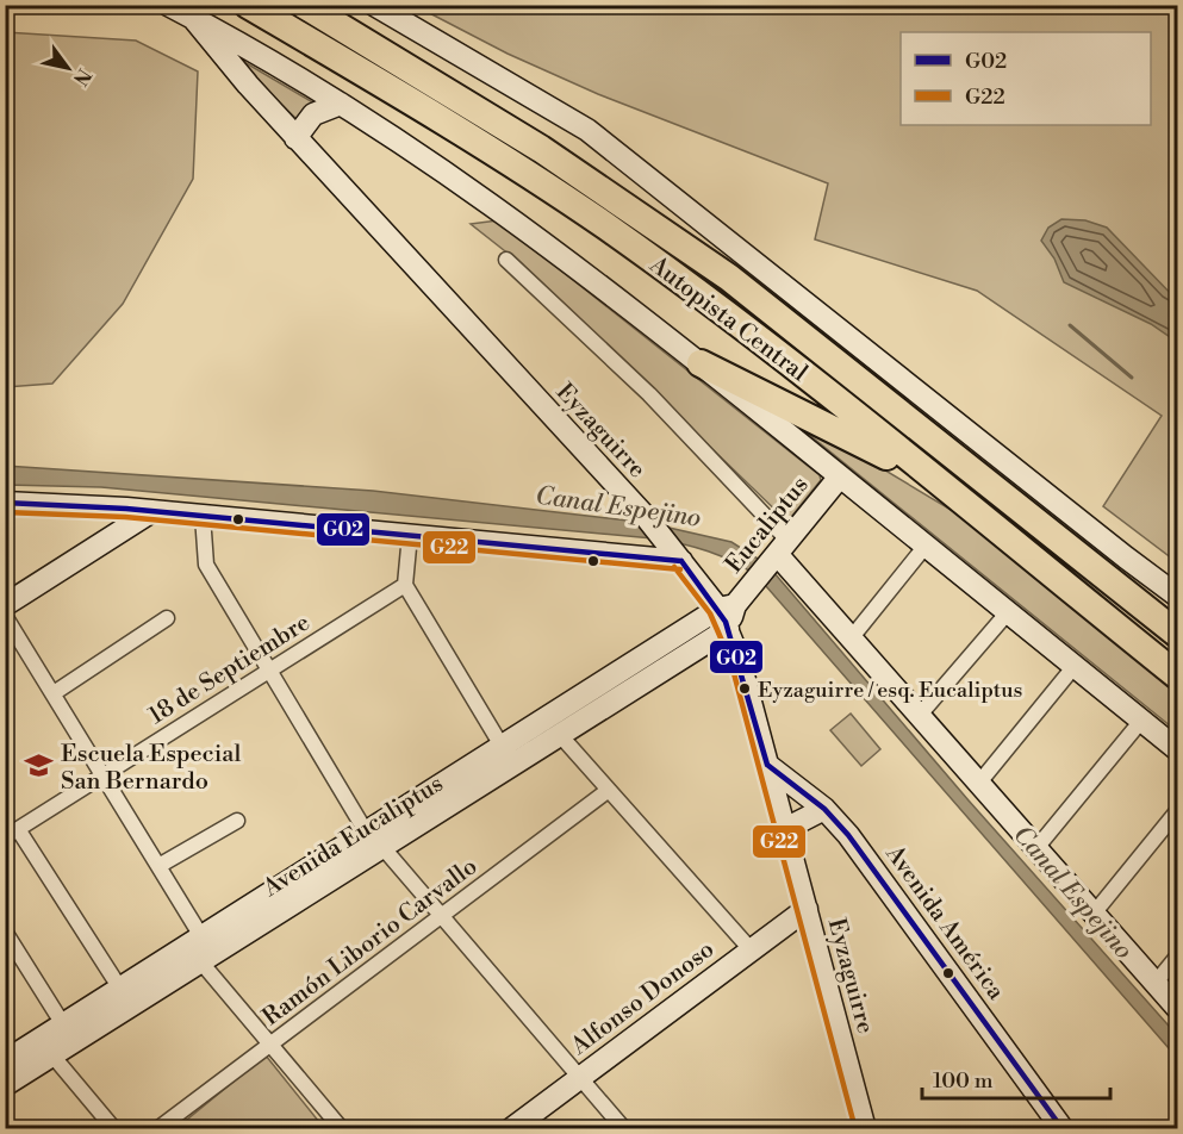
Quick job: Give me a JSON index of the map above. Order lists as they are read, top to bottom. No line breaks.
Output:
{"streets":{"highway":["Autopista Central"],"main road":["Eyzaguirre","Eucaliptus","Avenida Eucaliptus","Avenida América","Alfonso Donoso"],"street":["18 de Septiembre","Ramón Liborio Carvallo"]},"crossings":[["Eyzaguirre","Eucaliptus"],["Eyzaguirre","Avenida Eucaliptus"],["Eyzaguirre","Avenida América"],["Eyzaguirre","Alfonso Donoso"],["Eucaliptus","Avenida Eucaliptus"]],"water":["Canal Espejino"],"places":{"other":["Eyzaguirre / esq. Eucaliptus"],"school or university":["Escuela Especial San Bernardo"]},"lines":["transit line G02","transit line G22"],"legend":["G02","G22"],"scale_bar":"100 m","north":"bottom right"}
